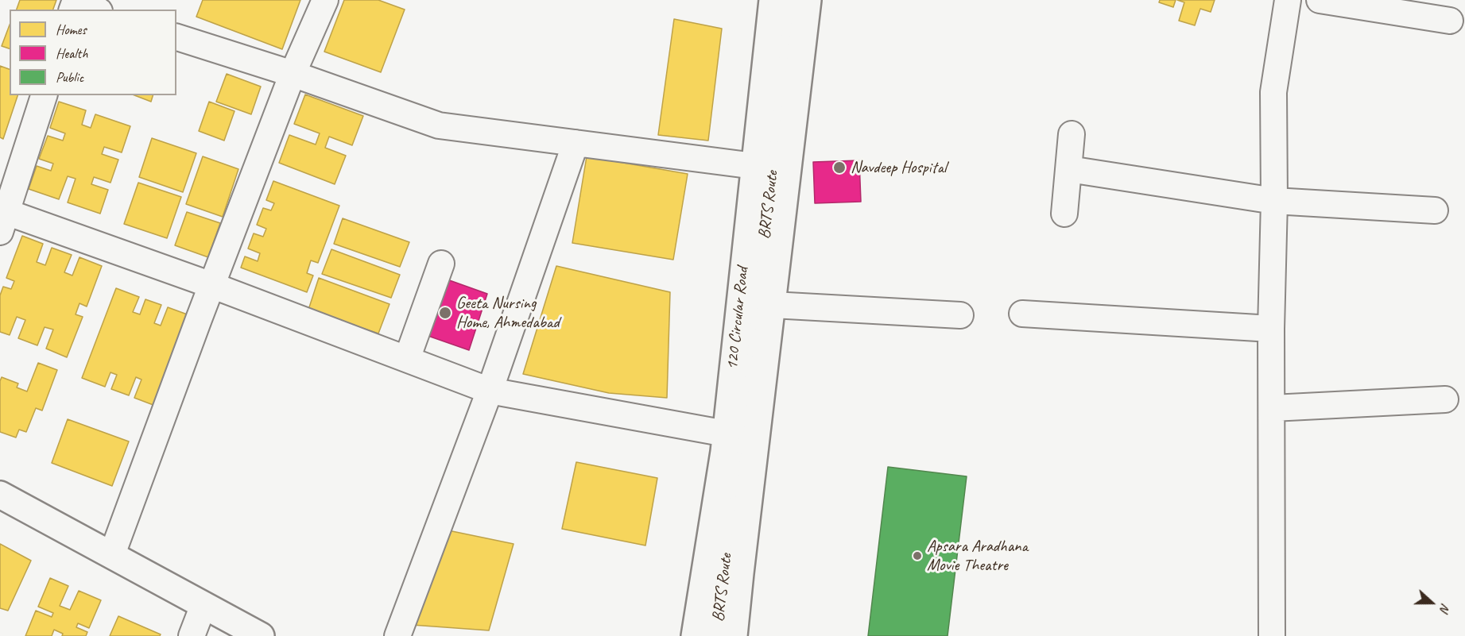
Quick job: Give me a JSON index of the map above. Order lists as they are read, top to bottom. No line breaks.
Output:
{"streets":{"main road":["120 Circular Road"],"street":["BRTS Route"]},"places":["Navdeep Hospital","Geeta Nursing Home, Ahmedabad","Apsara Aradhana Movie Theatre"],"legend":["Homes","Health","Public"],"north":"right"}
